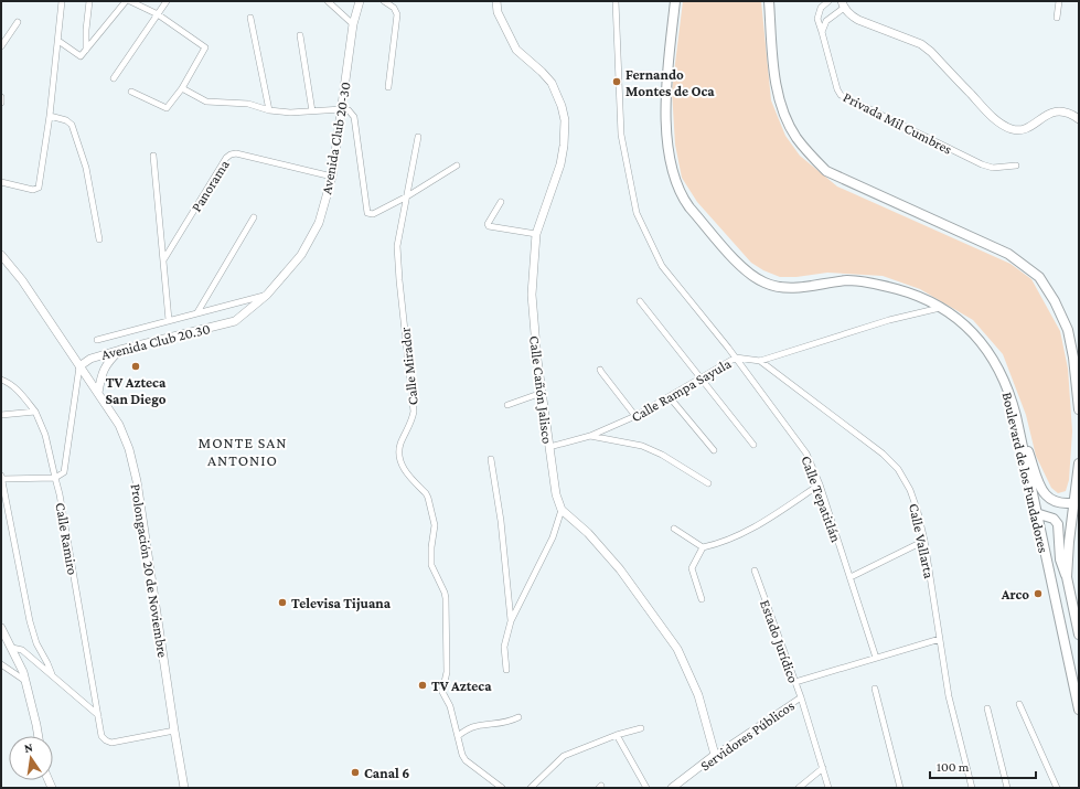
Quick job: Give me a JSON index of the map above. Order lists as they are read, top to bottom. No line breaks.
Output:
{"streets":{"main road":["Boulevard de los Fundadores"],"street":["Privada Mil Cumbres","Avenida Club 20-30","Panorama","Avenida Club 20.30","Calle Mirador","Calle Cañón Jalisco","Calle Rampa Sayula","Calle Tepatitlán","Calle Ramiro","Calle Vallarta","Prolongación 20 de Noviembre","Estado Jurídico","Servidores Públicos"]},"crossings":[["Avenida Club 20-30","Panorama"],["Avenida Club 20-30","Avenida Club 20.30"],["Avenida Club 20.30","Prolongación 20 de Noviembre"],["Calle Cañón Jalisco","Calle Rampa Sayula"],["Calle Rampa Sayula","Boulevard de los Fundadores"],["Calle Rampa Sayula","Calle Tepatitlán"],["Calle Rampa Sayula","Calle Vallarta"],["Calle Ramiro","Prolongación 20 de Noviembre"],["Estado Jurídico","Servidores Públicos"]],"districts":["MONTE SAN ANTONIO"],"places":["Fernando Montes de Oca","TV Azteca San Diego","Arco","Televisa Tijuana","TV Azteca","Canal 6"],"scale_bar":"100 m","north":"top"}
